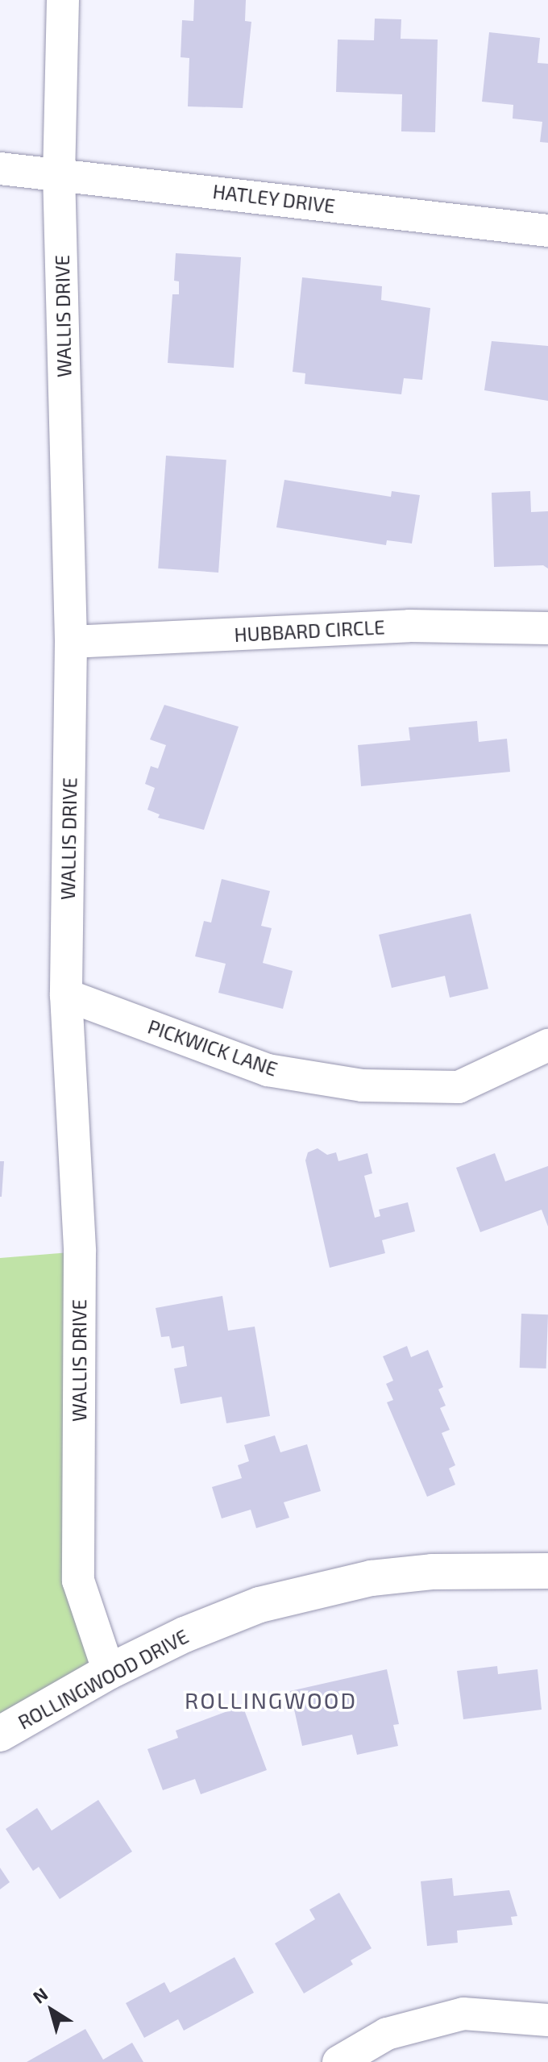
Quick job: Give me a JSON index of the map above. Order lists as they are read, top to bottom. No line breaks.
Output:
{"streets":{"street":["HATLEY DRIVE","WALLIS DRIVE","HUBBARD CIRCLE","PICKWICK LANE","ROLLINGWOOD DRIVE"]},"crossings":[["HATLEY DRIVE","WALLIS DRIVE"],["WALLIS DRIVE","HUBBARD CIRCLE"],["WALLIS DRIVE","PICKWICK LANE"],["WALLIS DRIVE","ROLLINGWOOD DRIVE"]],"districts":["ROLLINGWOOD"],"north":"top left"}
